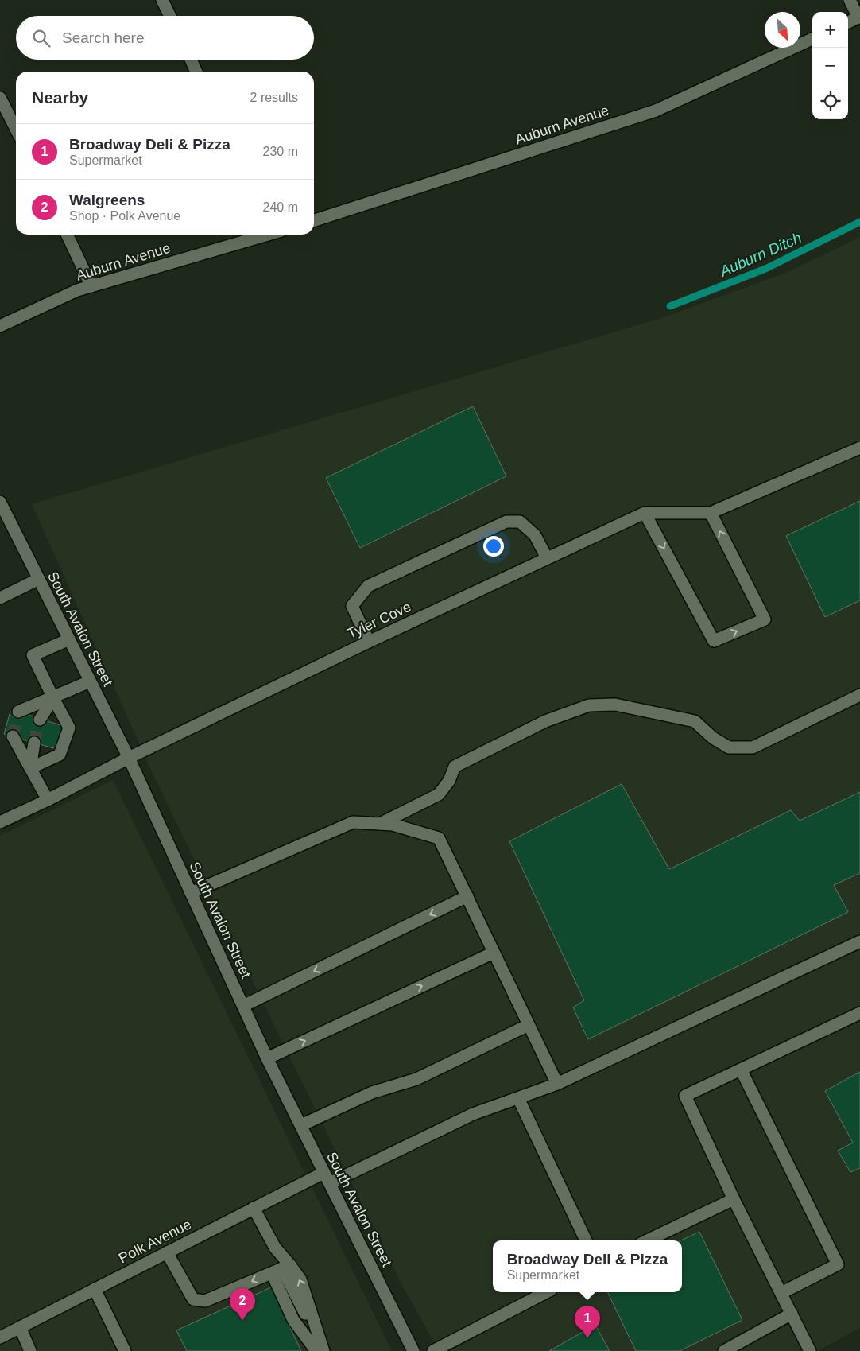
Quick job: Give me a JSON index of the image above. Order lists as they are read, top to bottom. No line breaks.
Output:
{"streets":{"street":["Auburn Avenue","Tyler Cove","South Avalon Street","Polk Avenue"]},"crossings":[["Tyler Cove","South Avalon Street"],["South Avalon Street","Polk Avenue"]],"water":["Auburn Ditch"],"north":"bottom right","page":{"map_buttons":["+","−"],"search":"Search here","heading":["Nearby","2 results"],"list":[{"mark":"1","name":"Broadway Deli & Pizza","note":"Supermarket","value":"230 m"},{"mark":"2","name":"Walgreens","note":"Shop · Polk Avenue","value":"240 m"}],"popup":["Broadway Deli & Pizza","Supermarket"],"pins":["2","1"]}}
